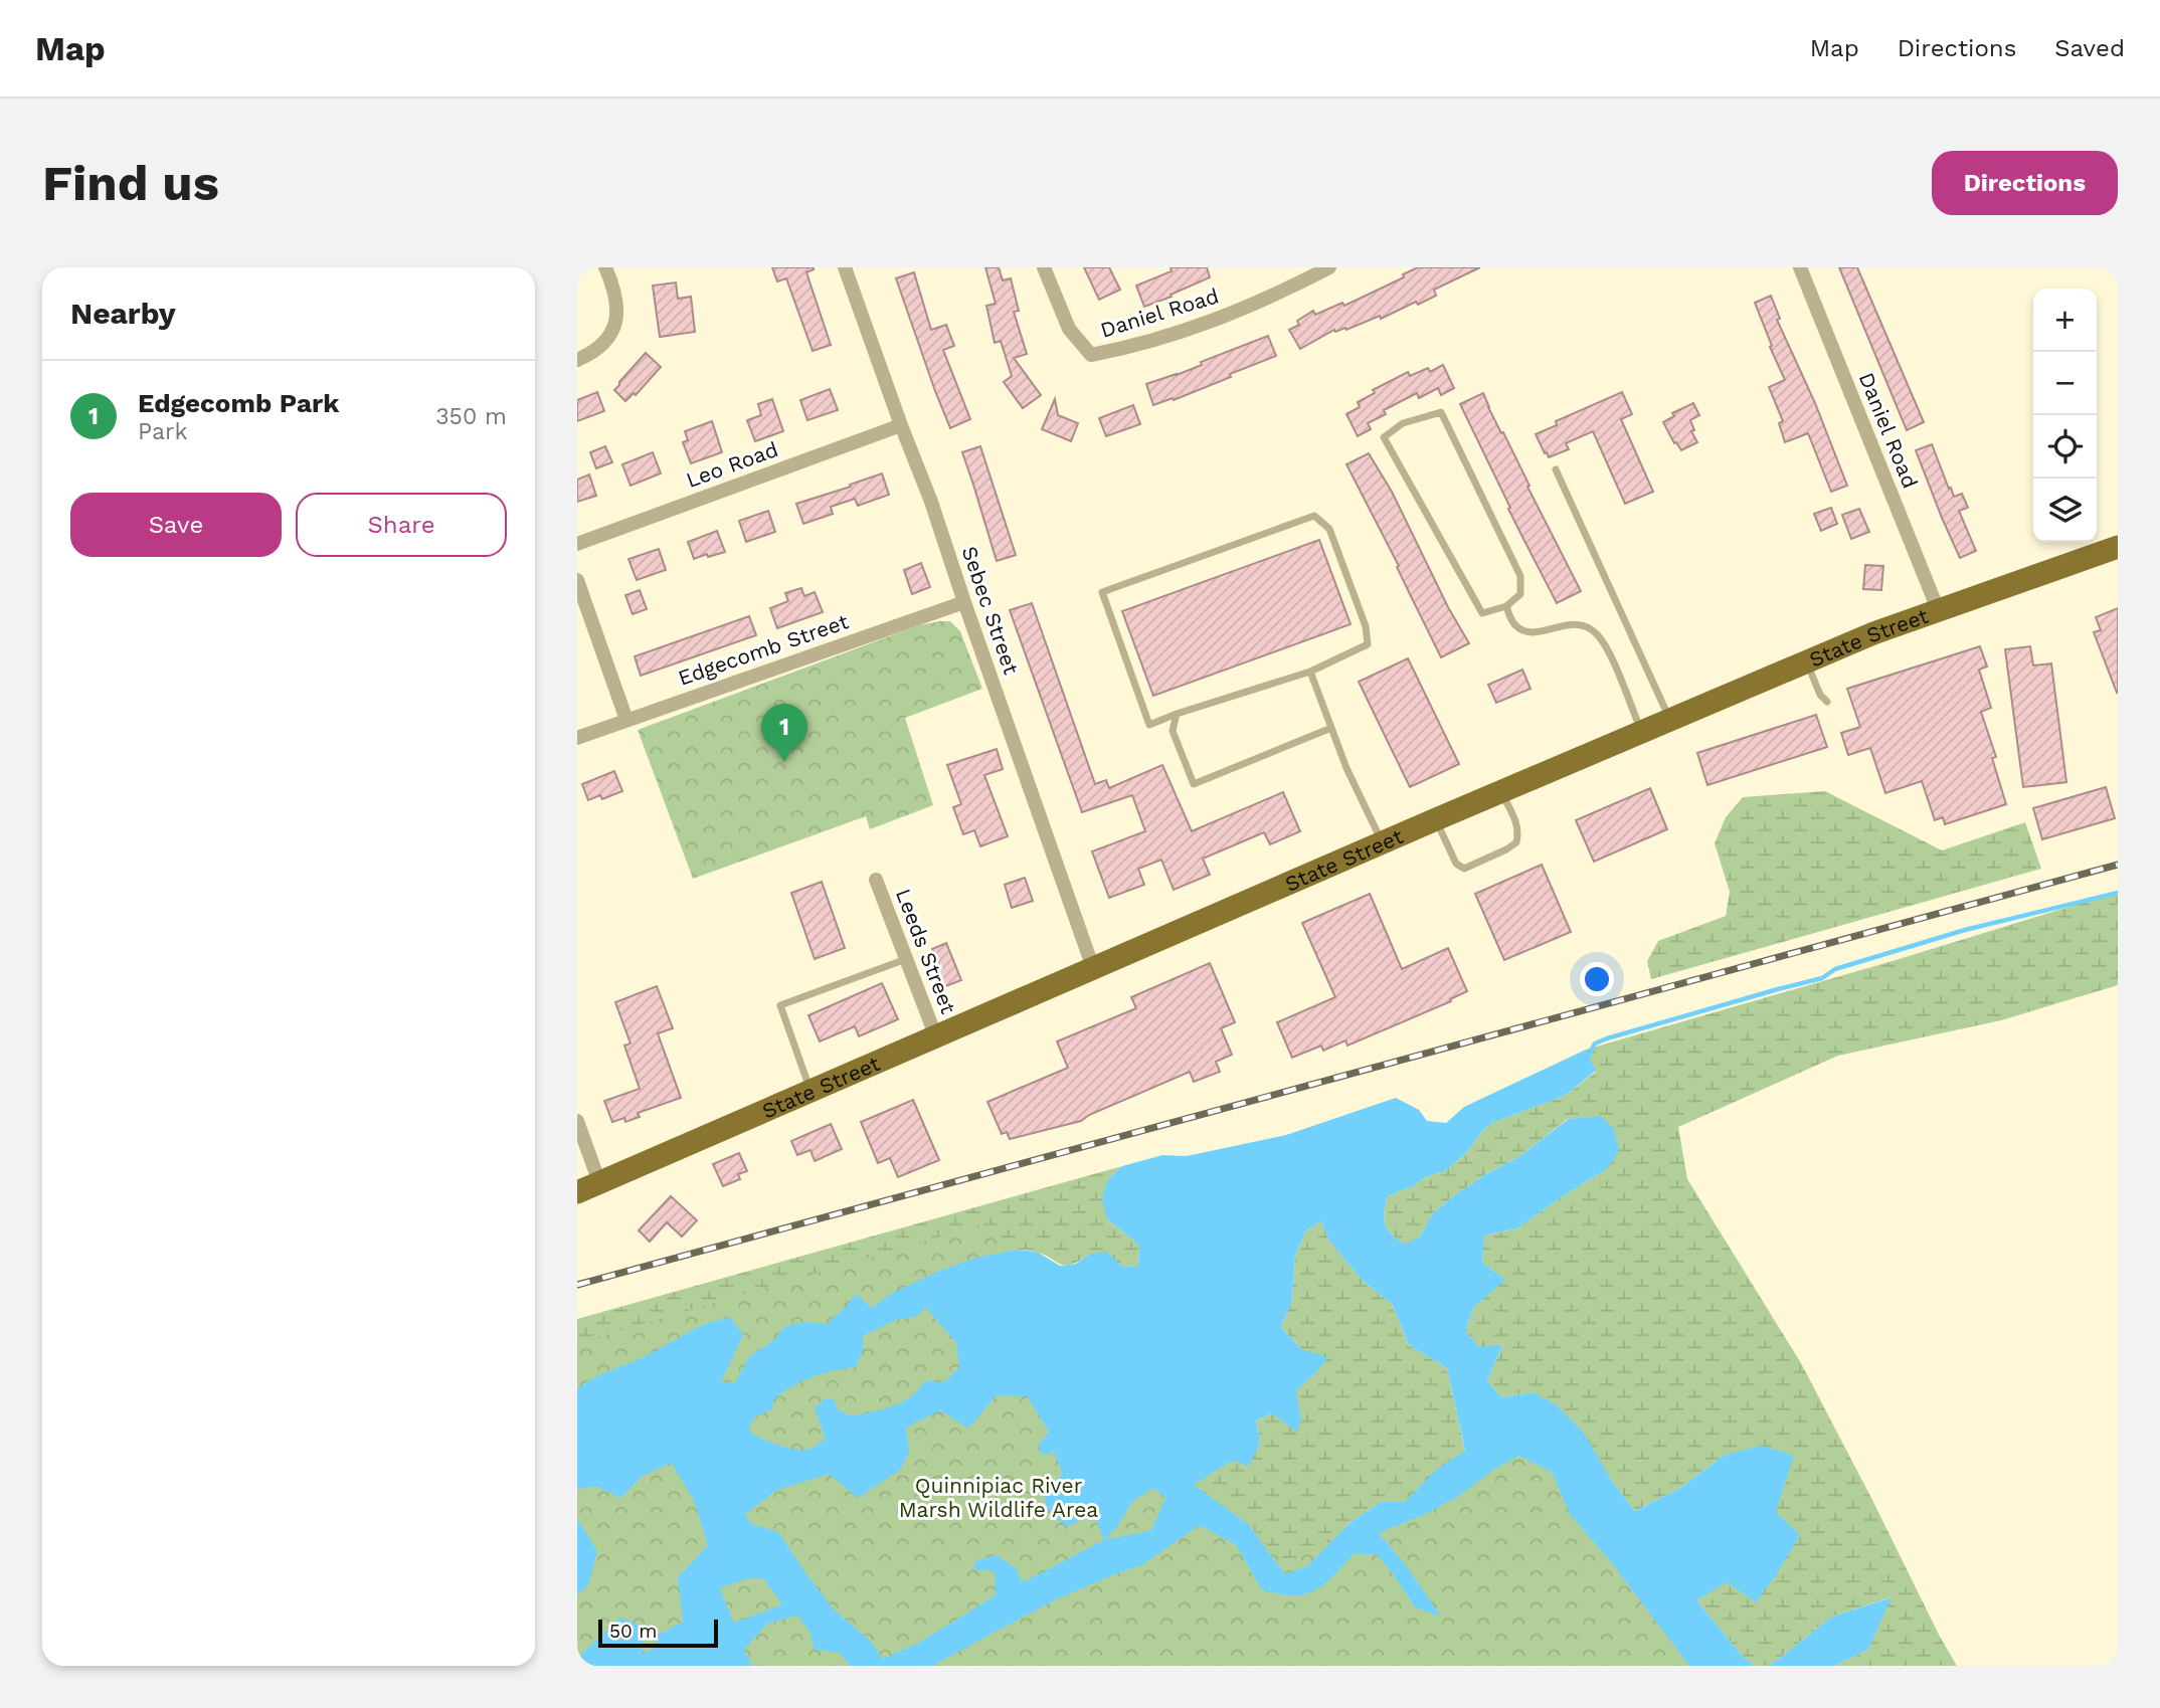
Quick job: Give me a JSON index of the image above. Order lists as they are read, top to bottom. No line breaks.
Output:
{"streets":{"main road":["State Street"],"street":["Daniel Road","Leo Road","Sebec Street","Edgecomb Street","Leeds Street"]},"crossings":[["Daniel Road","State Street"],["Leo Road","Sebec Street"],["Sebec Street","State Street"],["Sebec Street","Edgecomb Street"],["State Street","Leeds Street"]],"parks":["Quinnipiac River Marsh Wildlife Area"],"scale_bar":"50 m","page":{"header":"Map","nav":["Map","Directions","Saved"],"buttons":["Directions",["Save","Share"]],"title":"Find us","heading":"Nearby","map_buttons":["+","−"],"list":[{"mark":"1","name":"Edgecomb Park","note":"Park","value":"350 m"}],"pins":"1","scale":"50 m"}}
